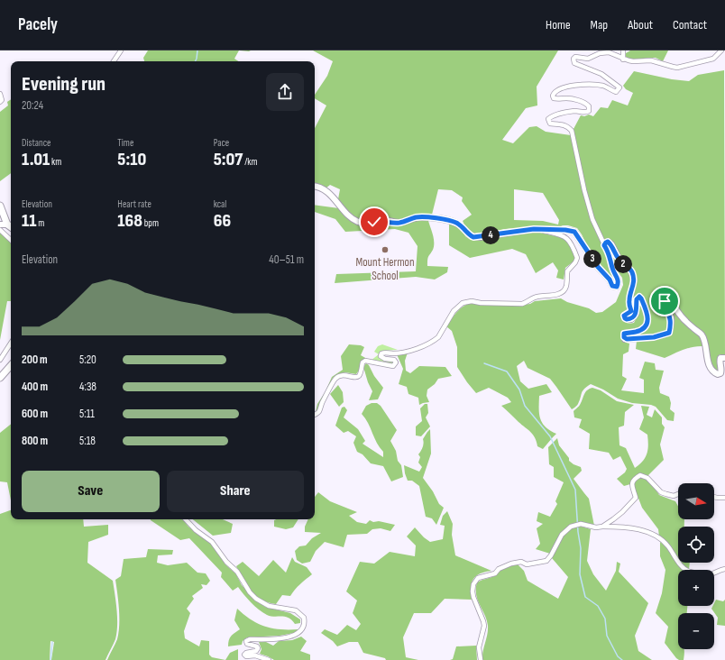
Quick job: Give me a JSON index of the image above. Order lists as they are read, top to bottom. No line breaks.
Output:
{"places":["Mount Hermon School"],"north":"right","page":{"header":"Pacely","nav":["Home","Map","About","Contact"],"heading":["Evening run","20:24"],"stats":[["Distance","1.01 km"],["Time","5:10"],["Pace","5:07 /km"],["Elevation","11 m"],["Heart rate","168 bpm"],["kcal","66"]],"pins":["4","3","2"],"chart":["Elevation","40–51 m"],"list":[{"name":"200 m","note":"5:20"},{"name":"400 m","note":"4:38"},{"name":"600 m","note":"5:11"},{"name":"800 m","note":"5:18"}],"buttons":["Save","Share"],"map_buttons":["+","−"]}}
